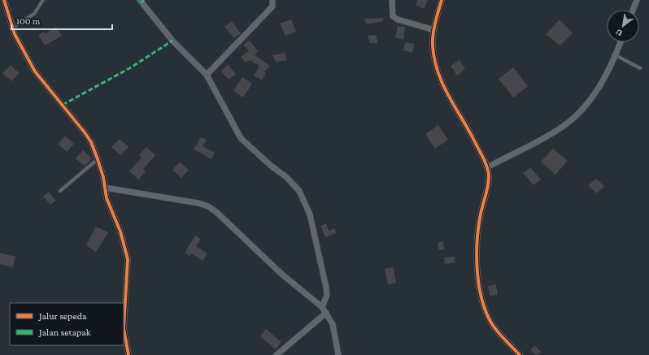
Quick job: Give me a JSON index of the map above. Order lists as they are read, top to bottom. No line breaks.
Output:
{"legend":["Jalur sepeda","Jalan setapak"],"scale_bar":"100 m","north":"bottom left"}
